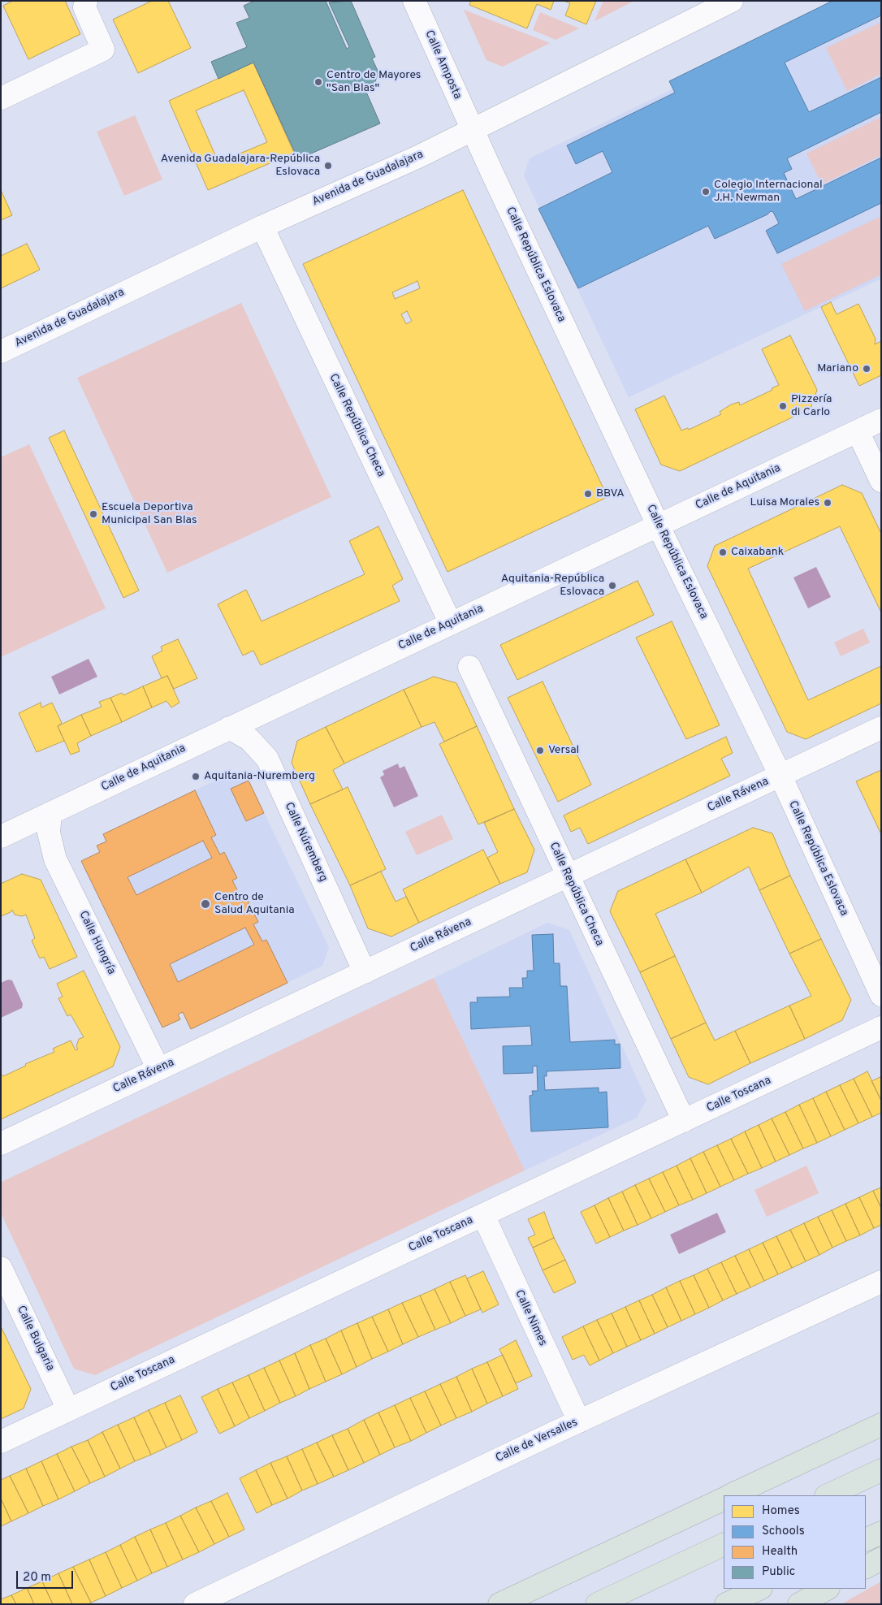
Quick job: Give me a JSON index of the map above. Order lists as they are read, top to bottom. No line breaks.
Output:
{"streets":{"street":["Calle Amposta","Avenida de Guadalajara","Calle República Eslovaca","Calle República Checa","Calle de Aquitania","Calle Rávena","Calle Núremberg","Calle Hungría","Calle Toscana","Calle Nimes","Calle Bulgaria","Calle de Versalles"]},"crossings":[["Calle Amposta","Avenida de Guadalajara"],["Calle Amposta","Calle República Eslovaca"],["Avenida de Guadalajara","Calle República Eslovaca"],["Avenida de Guadalajara","Calle República Checa"],["Calle República Eslovaca","Calle de Aquitania"],["Calle República Eslovaca","Calle Rávena"],["Calle República Checa","Calle de Aquitania"],["Calle República Checa","Calle Rávena"],["Calle República Checa","Calle Toscana"],["Calle de Aquitania","Calle Núremberg"],["Calle de Aquitania","Calle Hungría"],["Calle Rávena","Calle Núremberg"],["Calle Rávena","Calle Hungría"],["Calle Toscana","Calle Nimes"],["Calle Toscana","Calle Bulgaria"],["Calle Nimes","Calle de Versalles"]],"places":["Centro de Mayores \"San Blas\"","Avenida Guadalajara-República Eslovaca","Colegio Internacional J.H. Newman","Mariano","Pizzería di Carlo","BBVA","Luisa Morales","Escuela Deportiva Municipal San Blas","Caixabank","Aquitania-República Eslovaca","Versal","Aquitania-Nuremberg","Centro de Salud Aquitania"],"legend":["Homes","Schools","Health","Public"],"scale_bar":"20 m"}
